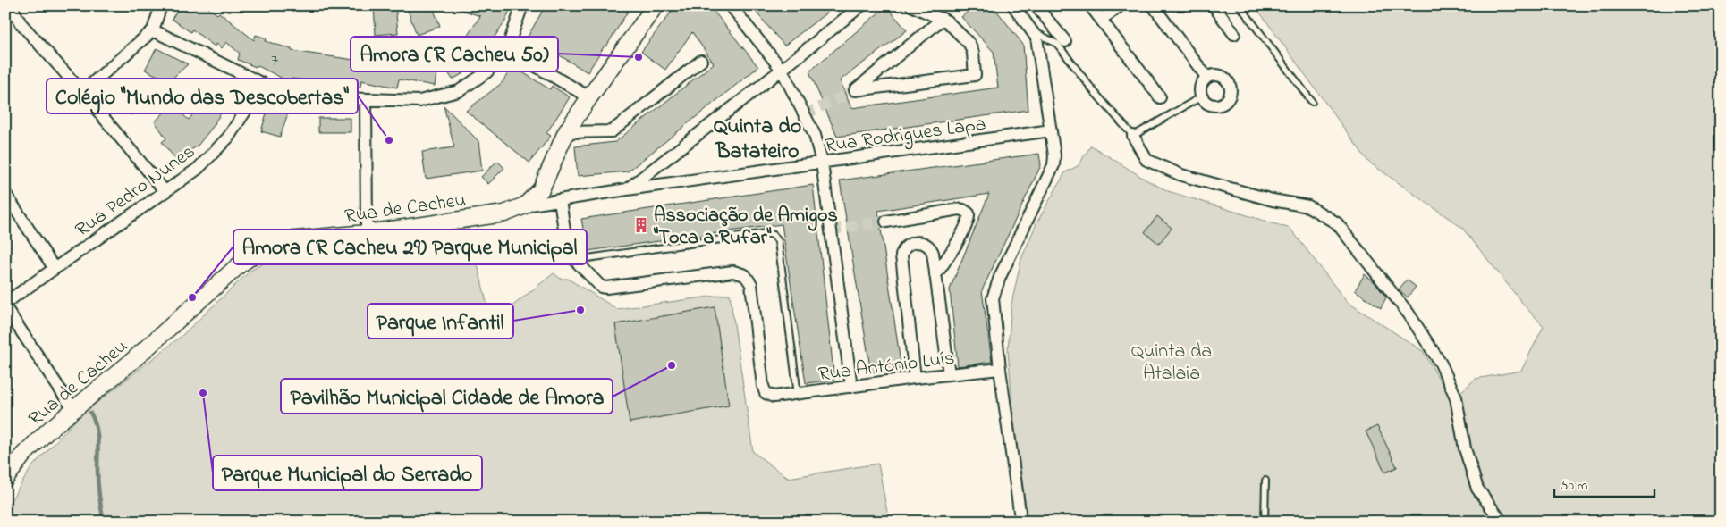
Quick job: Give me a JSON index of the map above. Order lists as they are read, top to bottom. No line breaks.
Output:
{"streets":{"main road":["Rua de Cacheu"],"street":["Rua Rodrigues Lapa","Rua Pedro Nunes","Rua António Luís"]},"crossings":[["Rua Rodrigues Lapa","Rua de Cacheu"]],"districts":["Quinta do Batateiro"],"parks":["Quinta da Atalaia"],"places":{"other":["Amora (R Cacheu 50)","Colégio \"Mundo das Descobertas\"","Amora (R Cacheu 29) Parque Municipal","Parque Infantil","Pavilhão Municipal Cidade de Amora","Parque Municipal do Serrado"],"building":["Associação de Amigos \"Toca a Rufar\""]},"house_numbers":["7"],"scale_bar":"50 m"}
